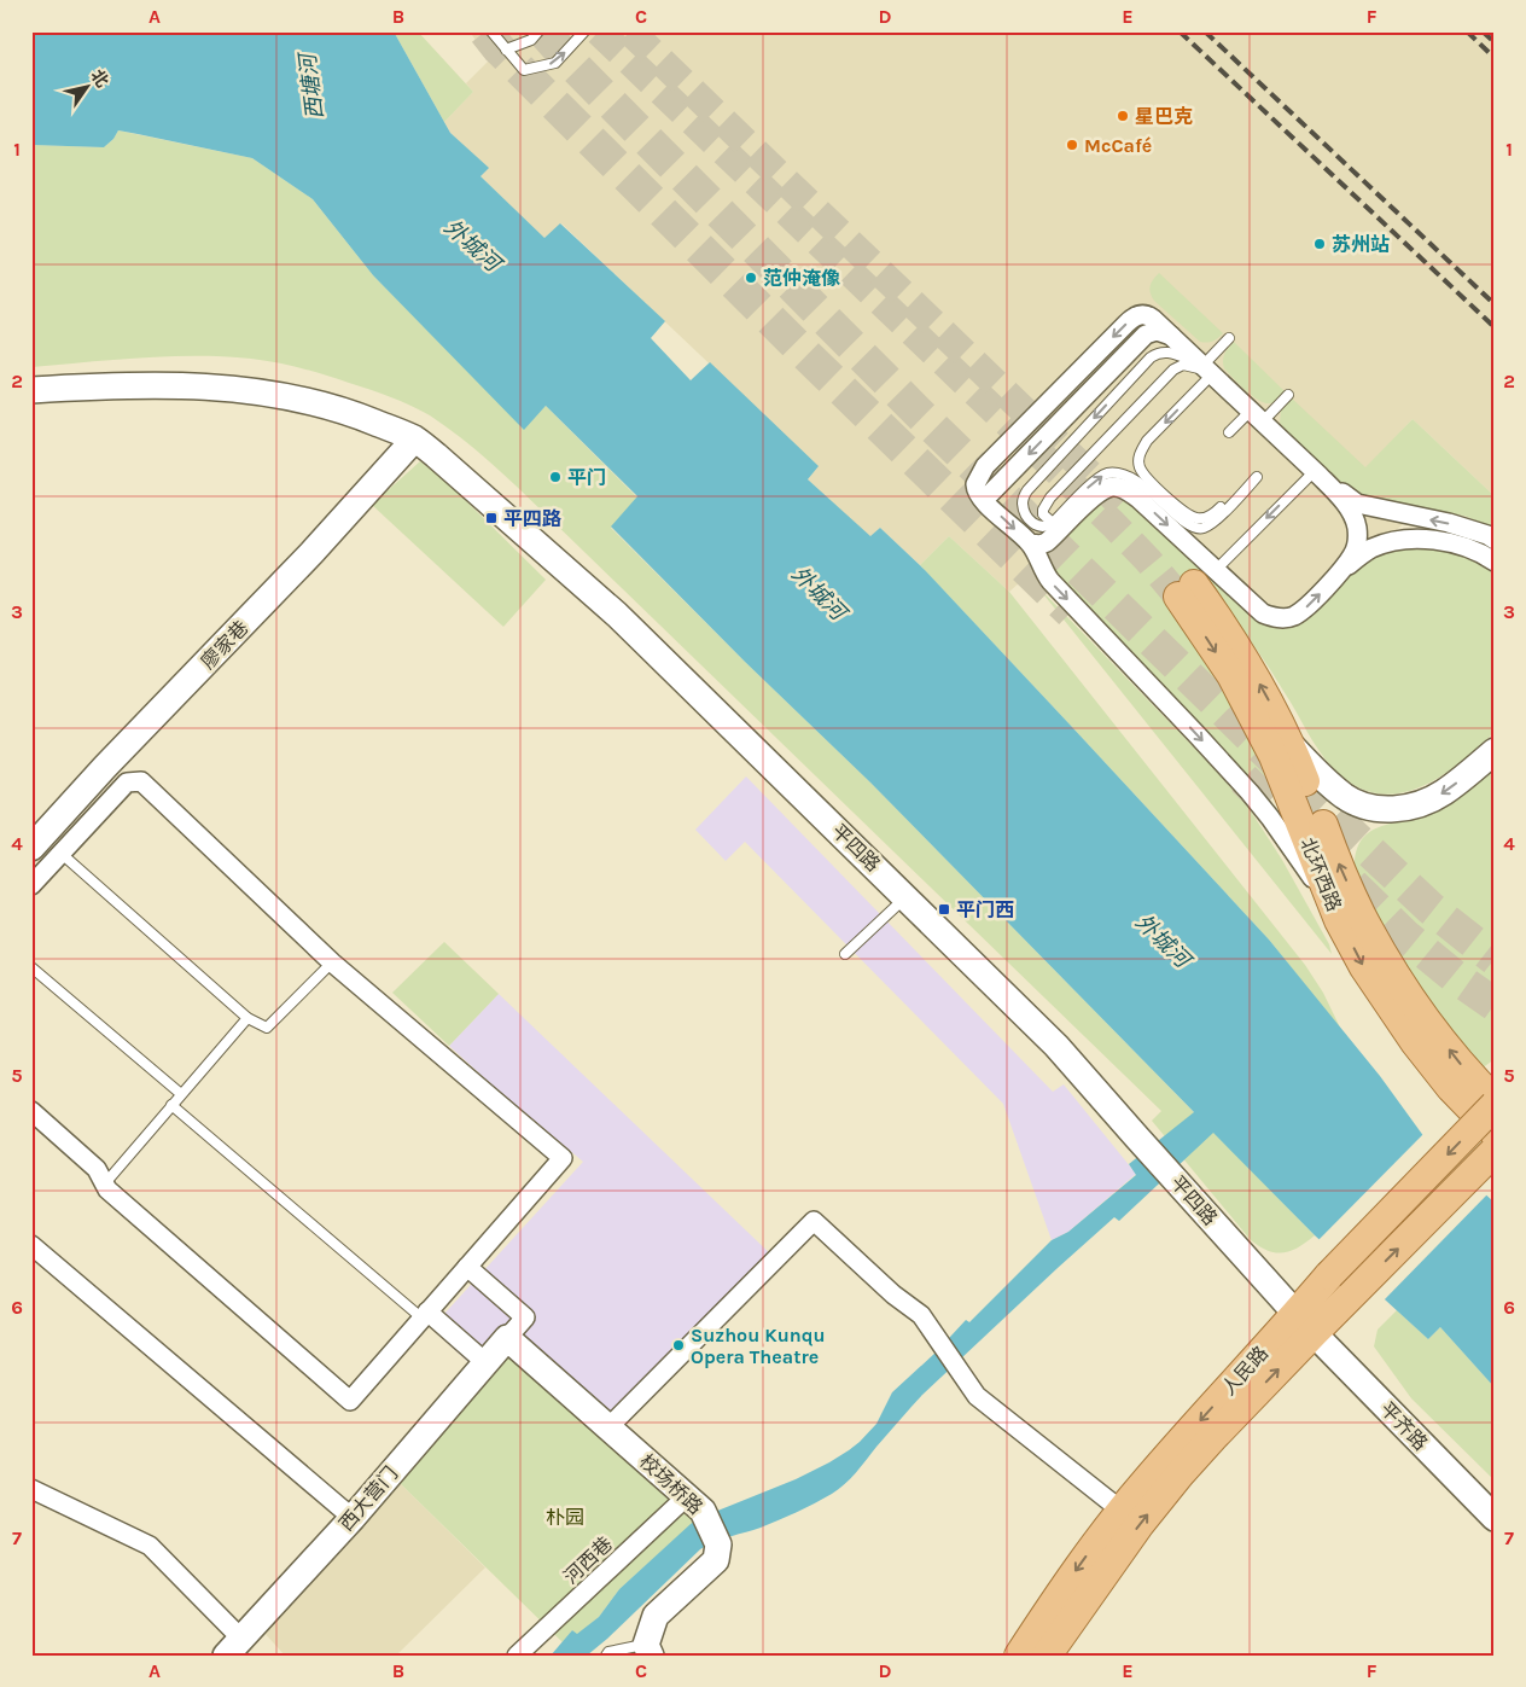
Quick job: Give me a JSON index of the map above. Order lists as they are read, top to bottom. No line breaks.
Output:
{"streets":{"main road":["廖家巷","平四路","北环西路","人民路","平齐路","校场桥路","西大营门"],"street":["河西巷"]},"crossings":[["廖家巷","平四路"],["平四路","人民路"],["平四路","平齐路"],["人民路","平齐路"],["校场桥路","西大营门"],["校场桥路","河西巷"]],"water":["西塘河","外城河"],"parks":["朴园"],"places":{"other":["星巴克","McCafé","苏州站","范仲淹像","平门","Suzhou Kunqu Opera Theatre"],"transit":["平四路","平门西"]},"north":"top right","grid":{"columns":["A","B","C","D","E","F"],"rows":["1","2","3","4","5","6","7"]}}
